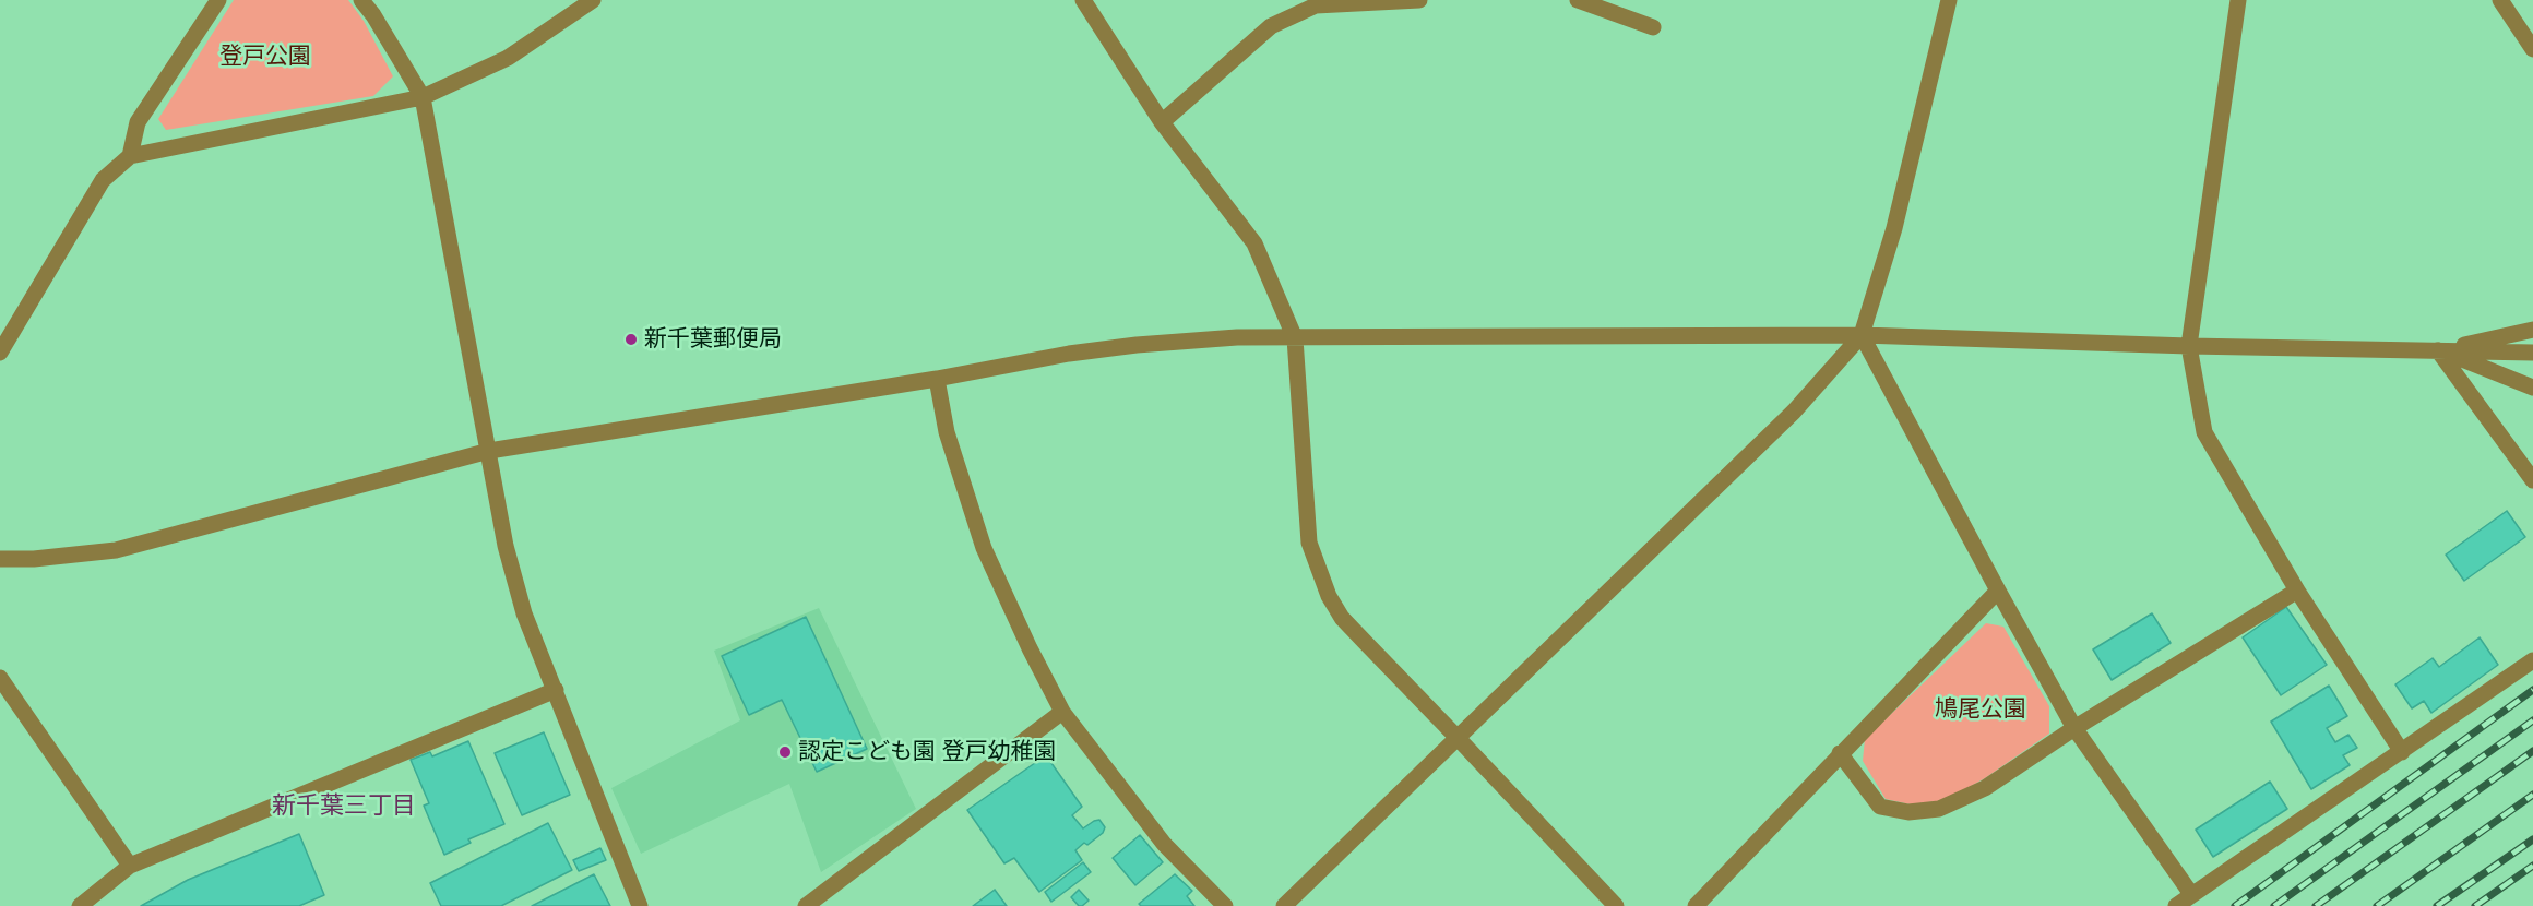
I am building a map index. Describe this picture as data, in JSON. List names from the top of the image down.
{
  "districts": ["新千葉三丁目"],
  "parks": ["登戸公園", "鳩尾公園"],
  "places": ["新千葉郵便局", "認定こども園 登戸幼稚園"]
}
